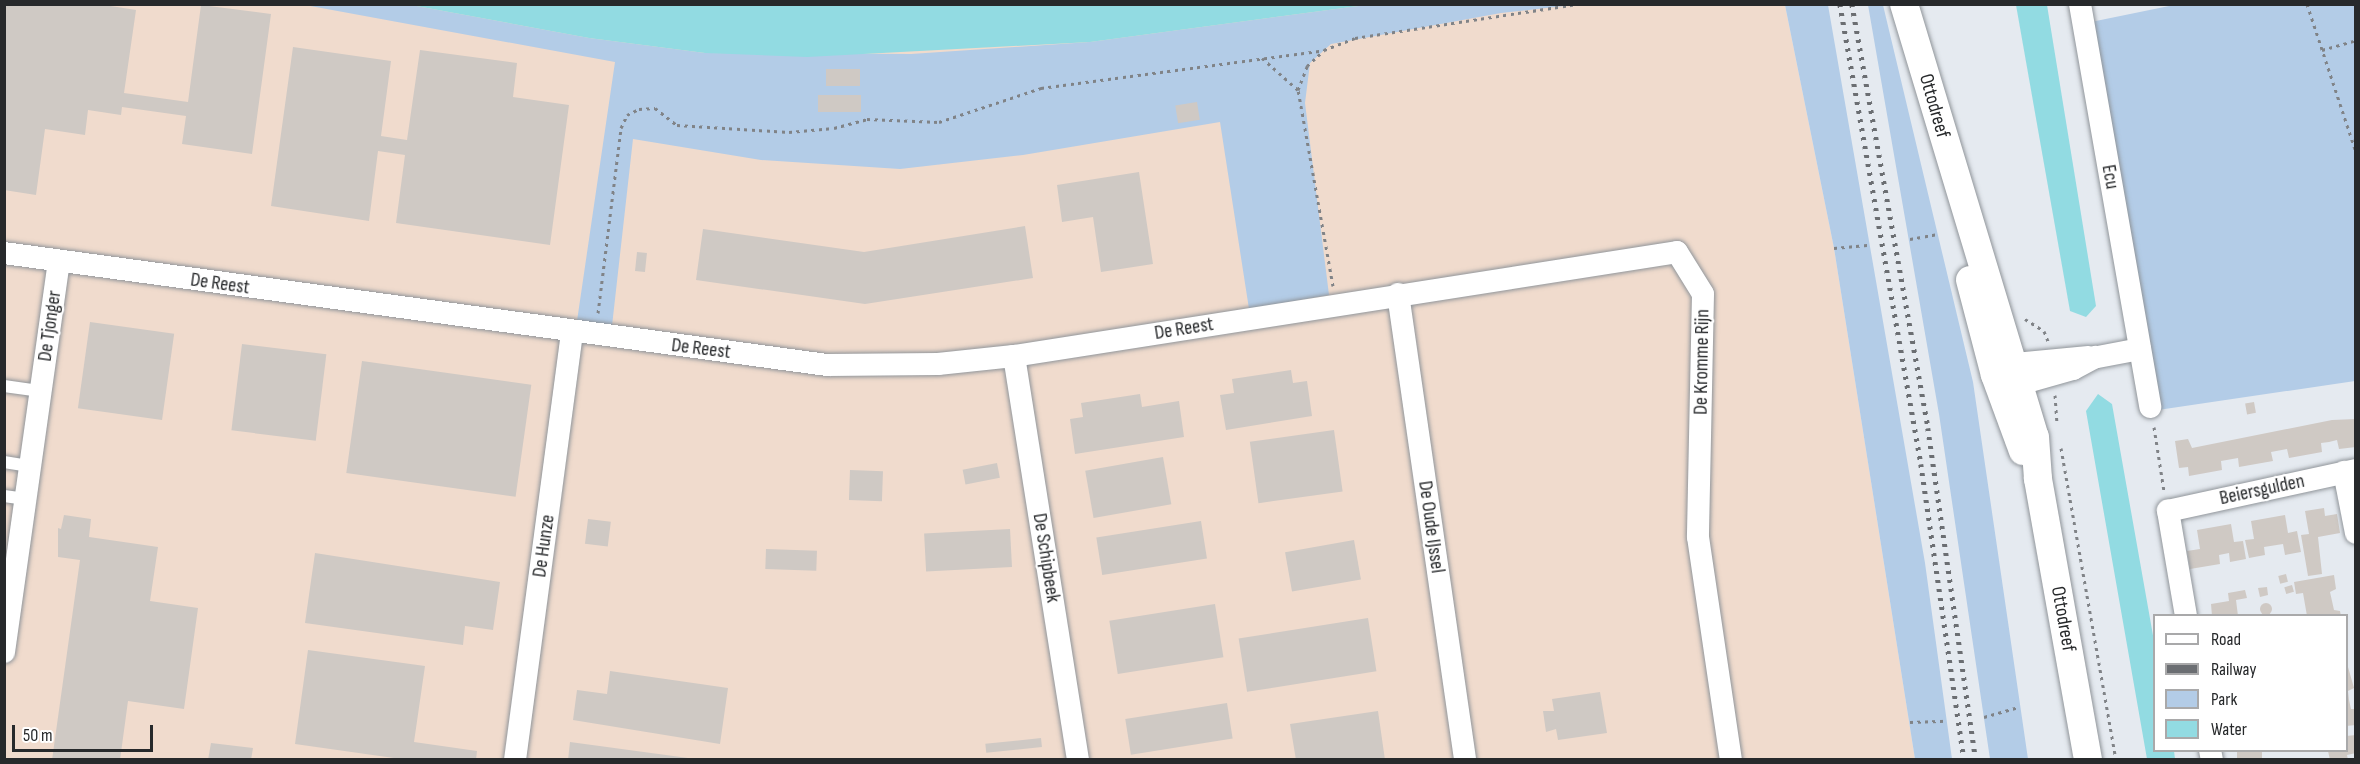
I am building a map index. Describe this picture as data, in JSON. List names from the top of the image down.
{
  "streets": {
    "street": [
      "Ottodreef",
      "Ecu",
      "De Reest",
      "De Tjonger",
      "De Kromme Rijn",
      "Beiersgulden",
      "De Oude IJssel",
      "De Hunze",
      "De Schipbeek"
    ]
  },
  "crossings": [
    ["De Reest", "De Tjonger"],
    ["De Reest", "De Kromme Rijn"],
    ["De Reest", "De Oude IJssel"],
    ["De Reest", "De Hunze"],
    ["De Reest", "De Schipbeek"],
    ["De Kromme Rijn", "De Oude IJssel"]
  ],
  "legend": [
    "Road",
    "Railway",
    "Park",
    "Water"
  ],
  "scale_bar": "50 m"
}
